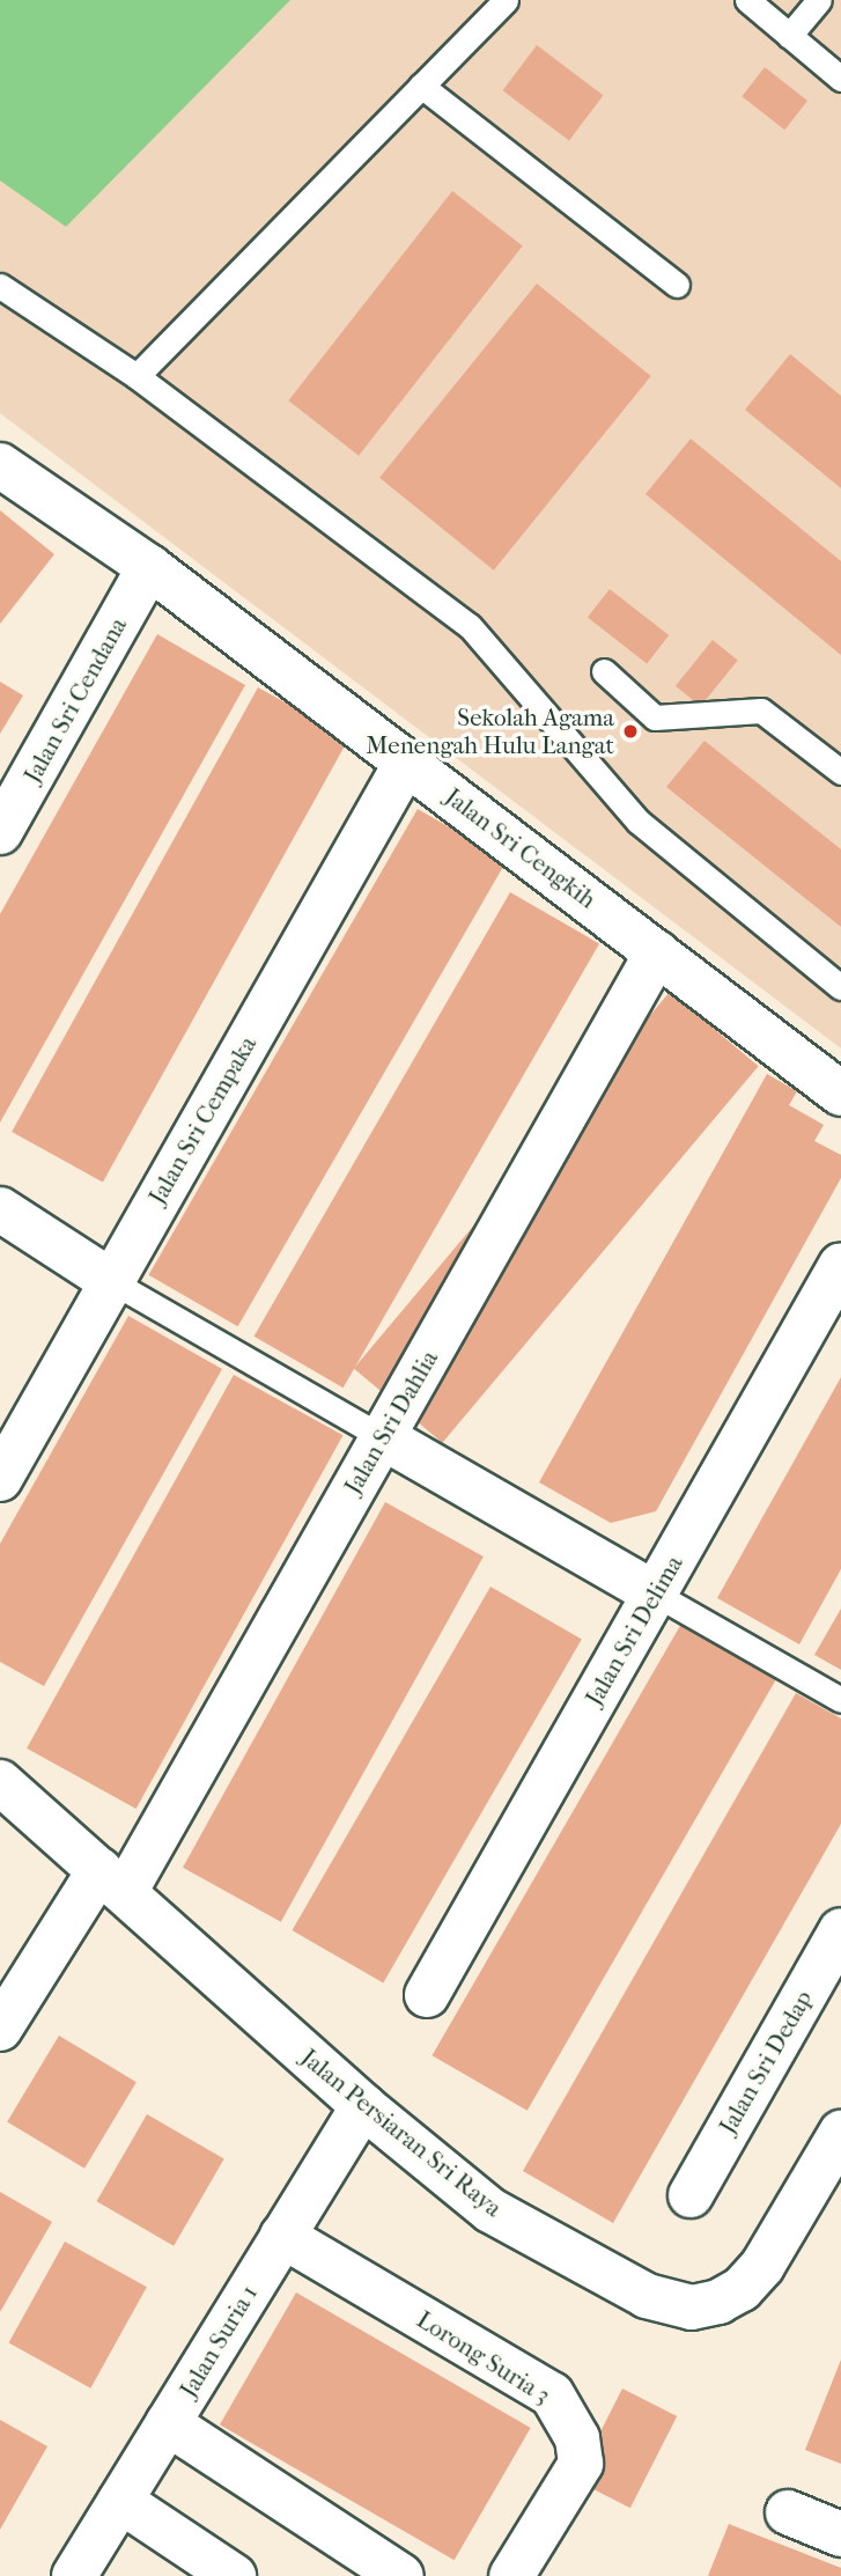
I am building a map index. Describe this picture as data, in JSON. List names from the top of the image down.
{
  "streets": {
    "street": [
      "Jalan Sri Cendana",
      "Jalan Sri Cengkih",
      "Jalan Sri Cempaka",
      "Jalan Sri Dahlia",
      "Jalan Sri Delima",
      "Jalan Sri Dedap",
      "Jalan Persiaran Sri Raya",
      "Jalan Suria 1",
      "Lorong Suria 3"
    ]
  },
  "crossings": [
    ["Jalan Sri Cendana", "Jalan Sri Cengkih"],
    ["Jalan Sri Cengkih", "Jalan Sri Cempaka"],
    ["Jalan Sri Cengkih", "Jalan Sri Dahlia"],
    ["Jalan Sri Dahlia", "Jalan Persiaran Sri Raya"],
    ["Jalan Persiaran Sri Raya", "Jalan Suria 1"],
    ["Jalan Suria 1", "Lorong Suria 3"]
  ],
  "places": ["Sekolah Agama Menengah Hulu Langat"]
}
